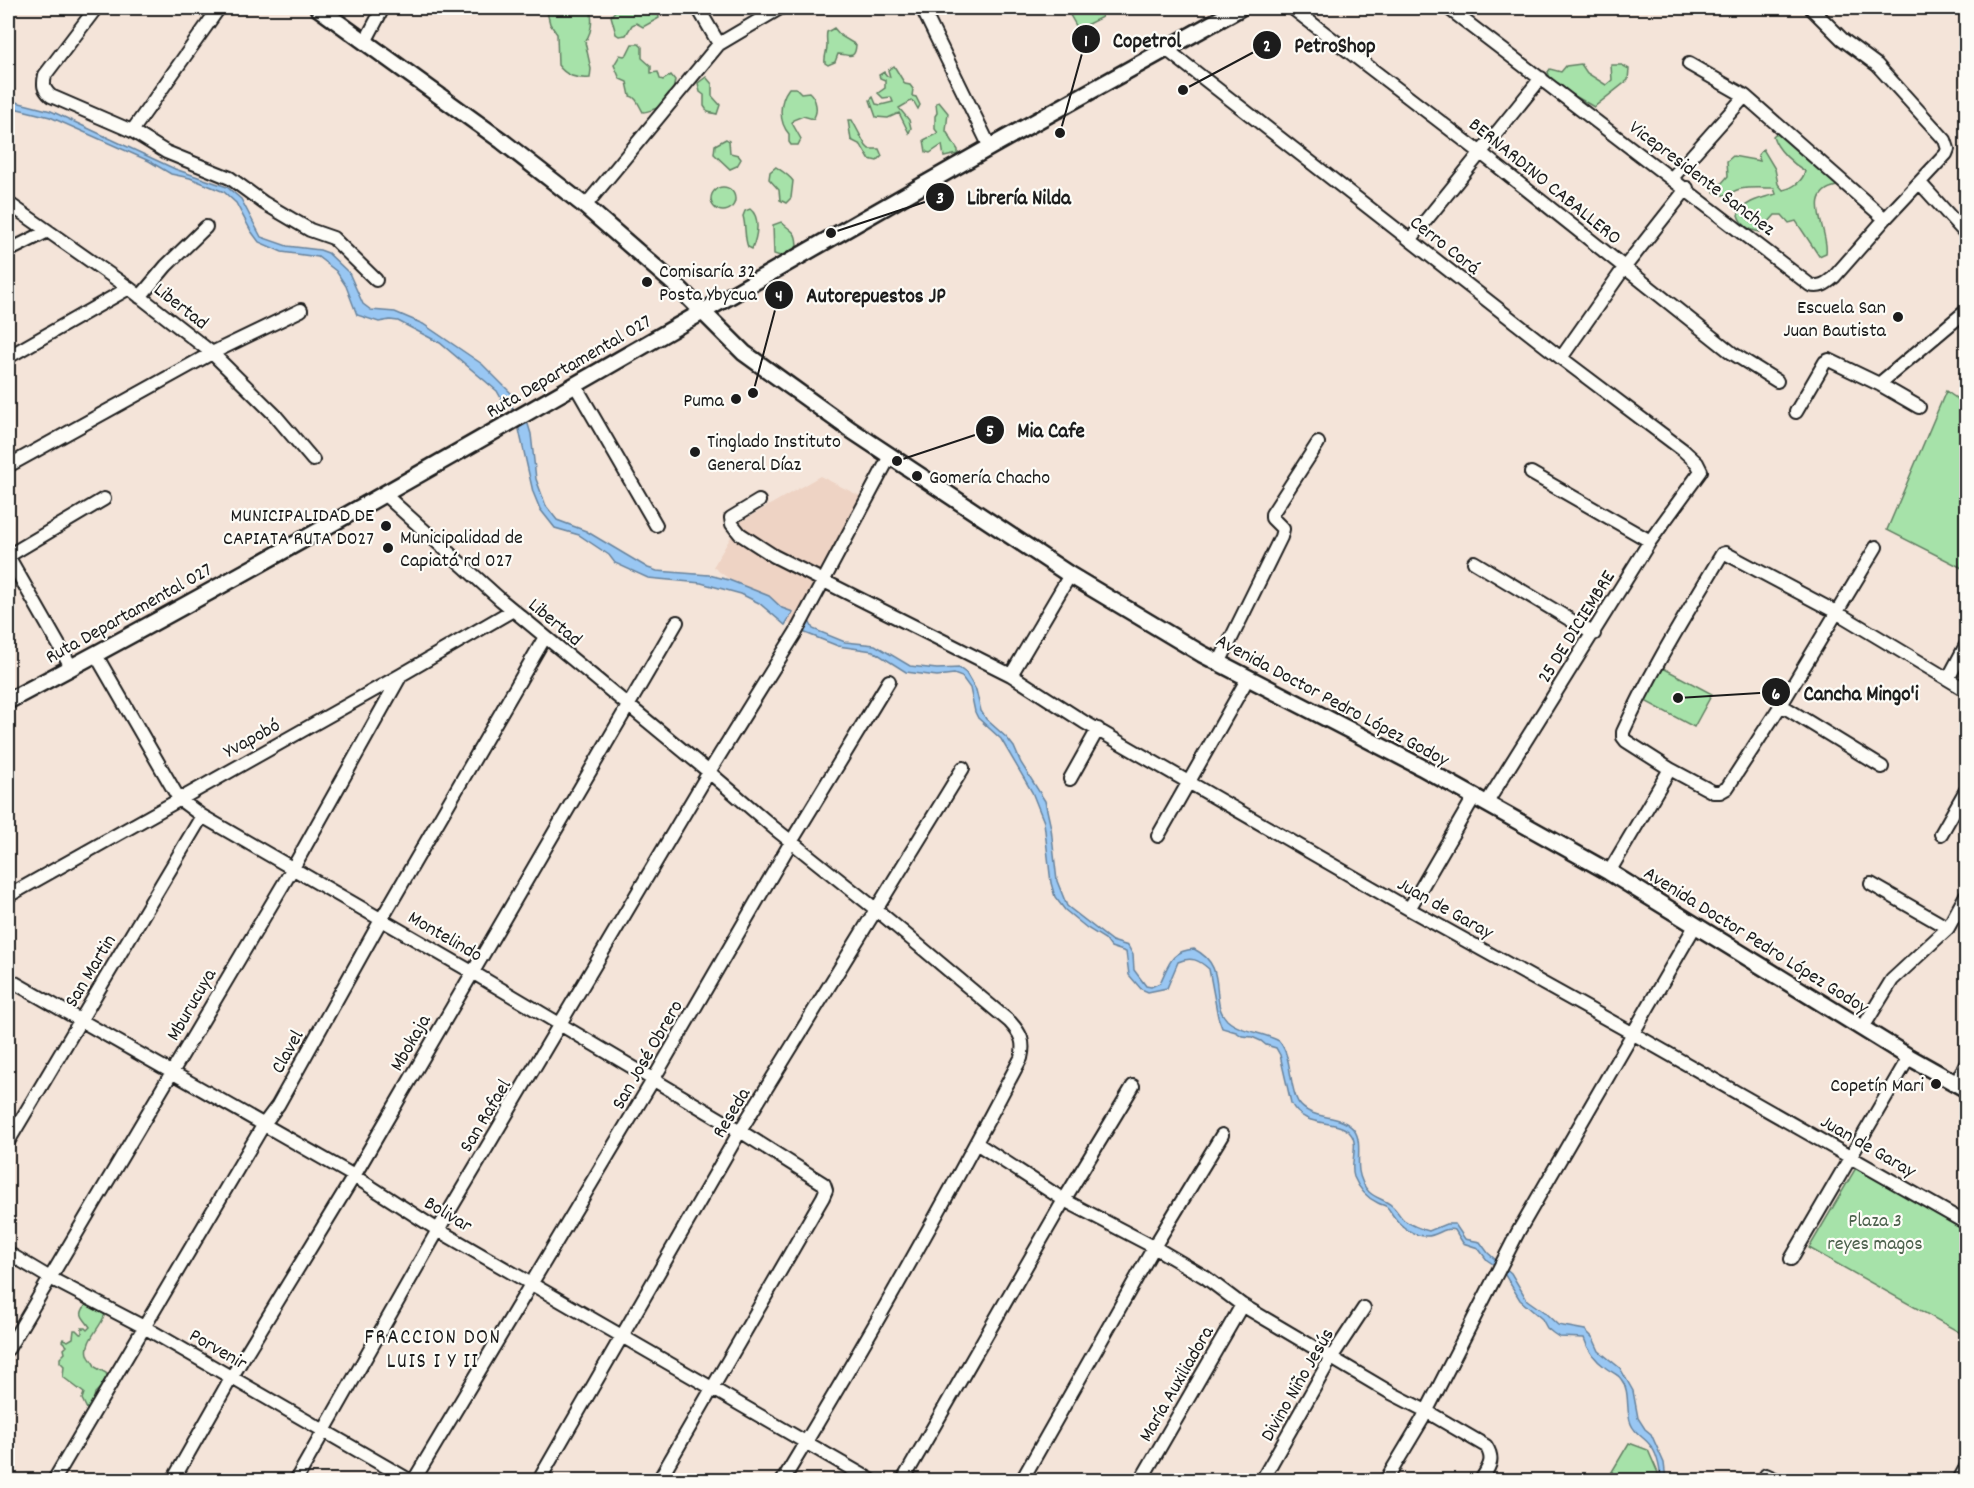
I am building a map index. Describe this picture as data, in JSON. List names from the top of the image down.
{
  "streets": {
    "main road": ["Ruta Departamental 027", "Avenida Doctor Pedro López Godoy"],
    "street": [
      "Vicepresidente Sanchez",
      "BERNARDINO CABALLERO",
      "Cerro Corá",
      "Libertad",
      "25 DE DICIEMBRE",
      "Yvapobó",
      "Juan de Garay",
      "Montelindo",
      "San Martin",
      "Mburucuya",
      "Mbokaja",
      "Clavel",
      "San José Obrero",
      "Reseda",
      "San Rafael",
      "Bolivar",
      "Porvenir",
      "María Auxiliadora",
      "Divino Niño Jesús"
    ]
  },
  "crossings": [
    ["Cerro Corá", "Ruta Departamental 027"],
    ["Cerro Corá", "25 DE DICIEMBRE"],
    ["Libertad", "Ruta Departamental 027"],
    ["Libertad", "Yvapobó"],
    ["Libertad", "Mbokaja"],
    ["Libertad", "Clavel"],
    ["Libertad", "San José Obrero"],
    ["Libertad", "Reseda"],
    ["Libertad", "San Rafael"],
    ["Libertad", "Bolivar"],
    ["Ruta Departamental 027", "Avenida Doctor Pedro López Godoy"],
    ["Ruta Departamental 027", "Montelindo"],
    ["25 DE DICIEMBRE", "Avenida Doctor Pedro López Godoy"],
    ["25 DE DICIEMBRE", "Juan de Garay"],
    ["Avenida Doctor Pedro López Godoy", "San Rafael"],
    ["Yvapobó", "Montelindo"],
    ["Yvapobó", "Mburucuya"],
    ["Juan de Garay", "San Rafael"],
    ["Montelindo", "San Martin"],
    ["Montelindo", "Mburucuya"],
    ["Montelindo", "Mbokaja"],
    ["Montelindo", "Clavel"],
    ["Montelindo", "San José Obrero"],
    ["Montelindo", "Reseda"],
    ["Montelindo", "San Rafael"],
    ["Montelindo", "Bolivar"],
    ["San Martin", "Bolivar"],
    ["Mburucuya", "Bolivar"],
    ["Mburucuya", "Porvenir"],
    ["Mbokaja", "Bolivar"],
    ["Mbokaja", "Porvenir"],
    ["Clavel", "Bolivar"],
    ["Clavel", "Porvenir"],
    ["San José Obrero", "Bolivar"],
    ["Reseda", "Bolivar"],
    ["San Rafael", "Bolivar"],
    ["San Rafael", "Porvenir"]
  ],
  "districts": ["FRACCION DON LUIS I Y II"],
  "parks": ["Plaza 3 reyes magos"],
  "places": [
    "PetroShop",
    "Copetrol",
    "Librería Nilda",
    "Comisaría 32 Posta Ybycua",
    "Escuela San Juan Bautista",
    "Autorepuestos JP",
    "Puma",
    "Tinglado Instituto General Díaz",
    "Mia Cafe",
    "Gomería Chacho",
    "MUNICIPALIDAD DE CAPIATA RUTA D027",
    "Municipalidad de Capiatá rd 027",
    "Cancha Mingo'i",
    "Copetín Mari"
  ]
}
